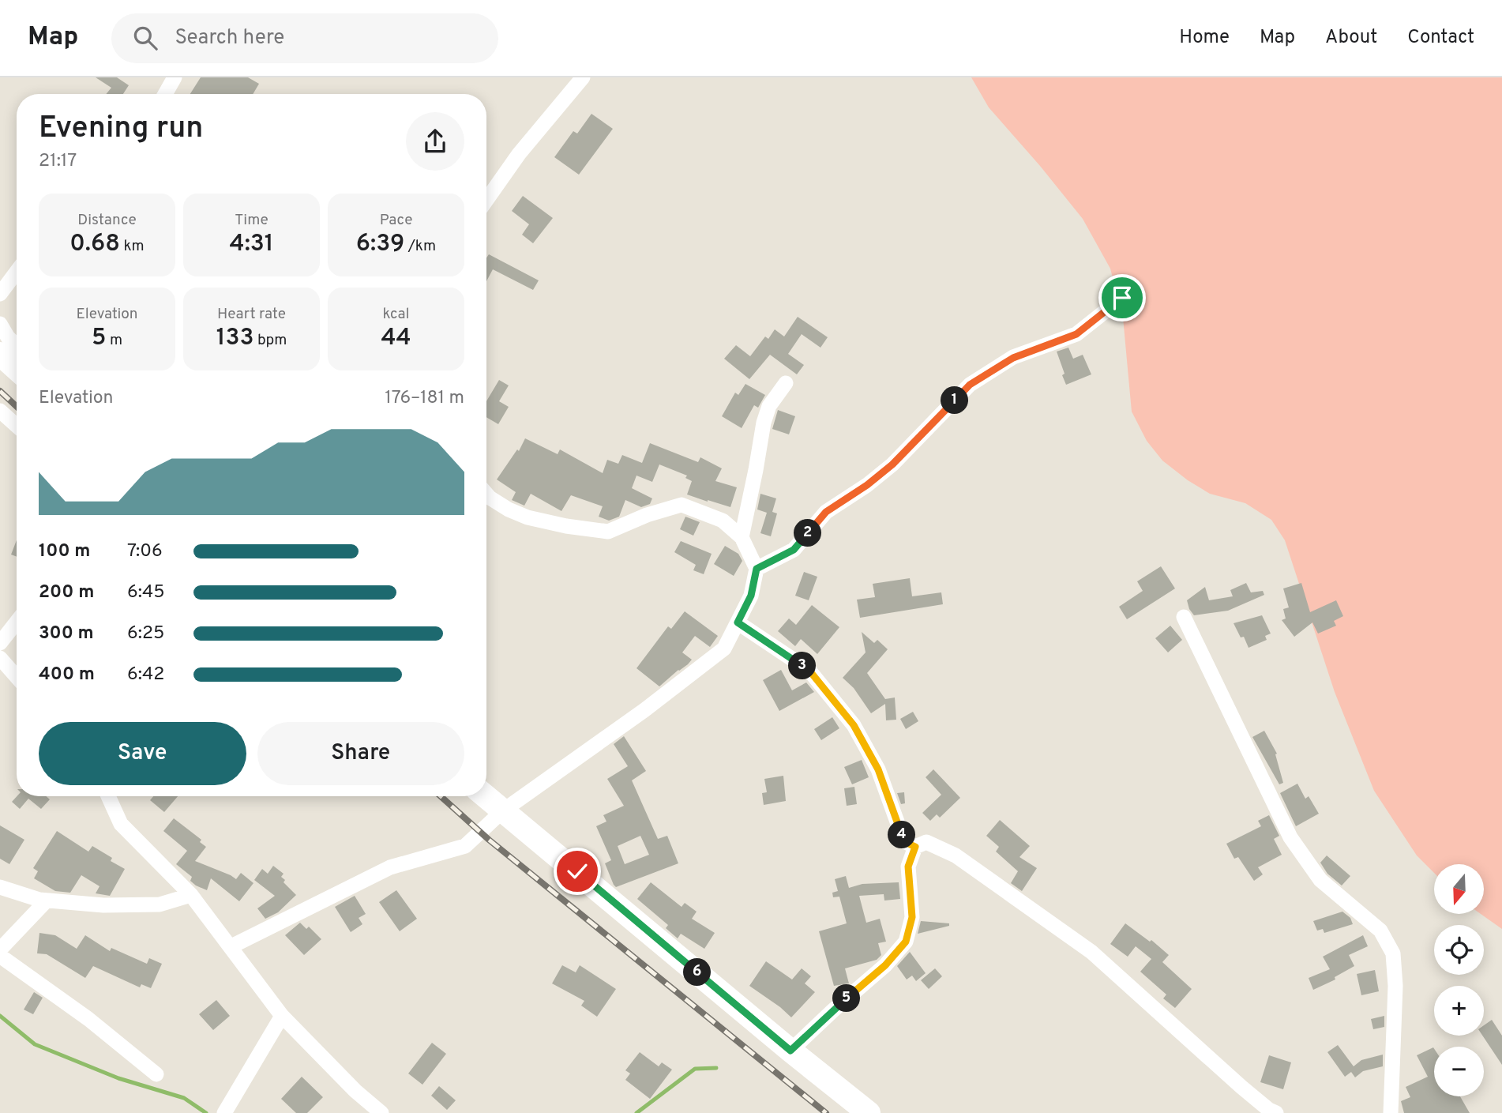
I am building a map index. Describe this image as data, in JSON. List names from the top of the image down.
{
  "north": "bottom",
  "page": {
    "header": "Map",
    "search": "Search here",
    "nav": [
      "Home",
      "Map",
      "About",
      "Contact"
    ],
    "heading": ["Evening run", "21:17"],
    "stats": [
      ["Distance", "0.68 km"],
      ["Time", "4:31"],
      ["Pace", "6:39 /km"],
      ["Elevation", "5 m"],
      ["Heart rate", "133 bpm"],
      ["kcal", "44"]
    ],
    "chart": ["Elevation", "176–181 m"],
    "pins": [
      "1",
      "2",
      "3",
      "4",
      "6",
      "5"
    ],
    "list": [
      {
        "name": "100 m",
        "note": "7:06"
      },
      {
        "name": "200 m",
        "note": "6:45"
      },
      {
        "name": "300 m",
        "note": "6:25"
      },
      {
        "name": "400 m",
        "note": "6:42"
      }
    ],
    "buttons": ["Save", "Share"],
    "map_buttons": ["+", "−"]
  }
}
